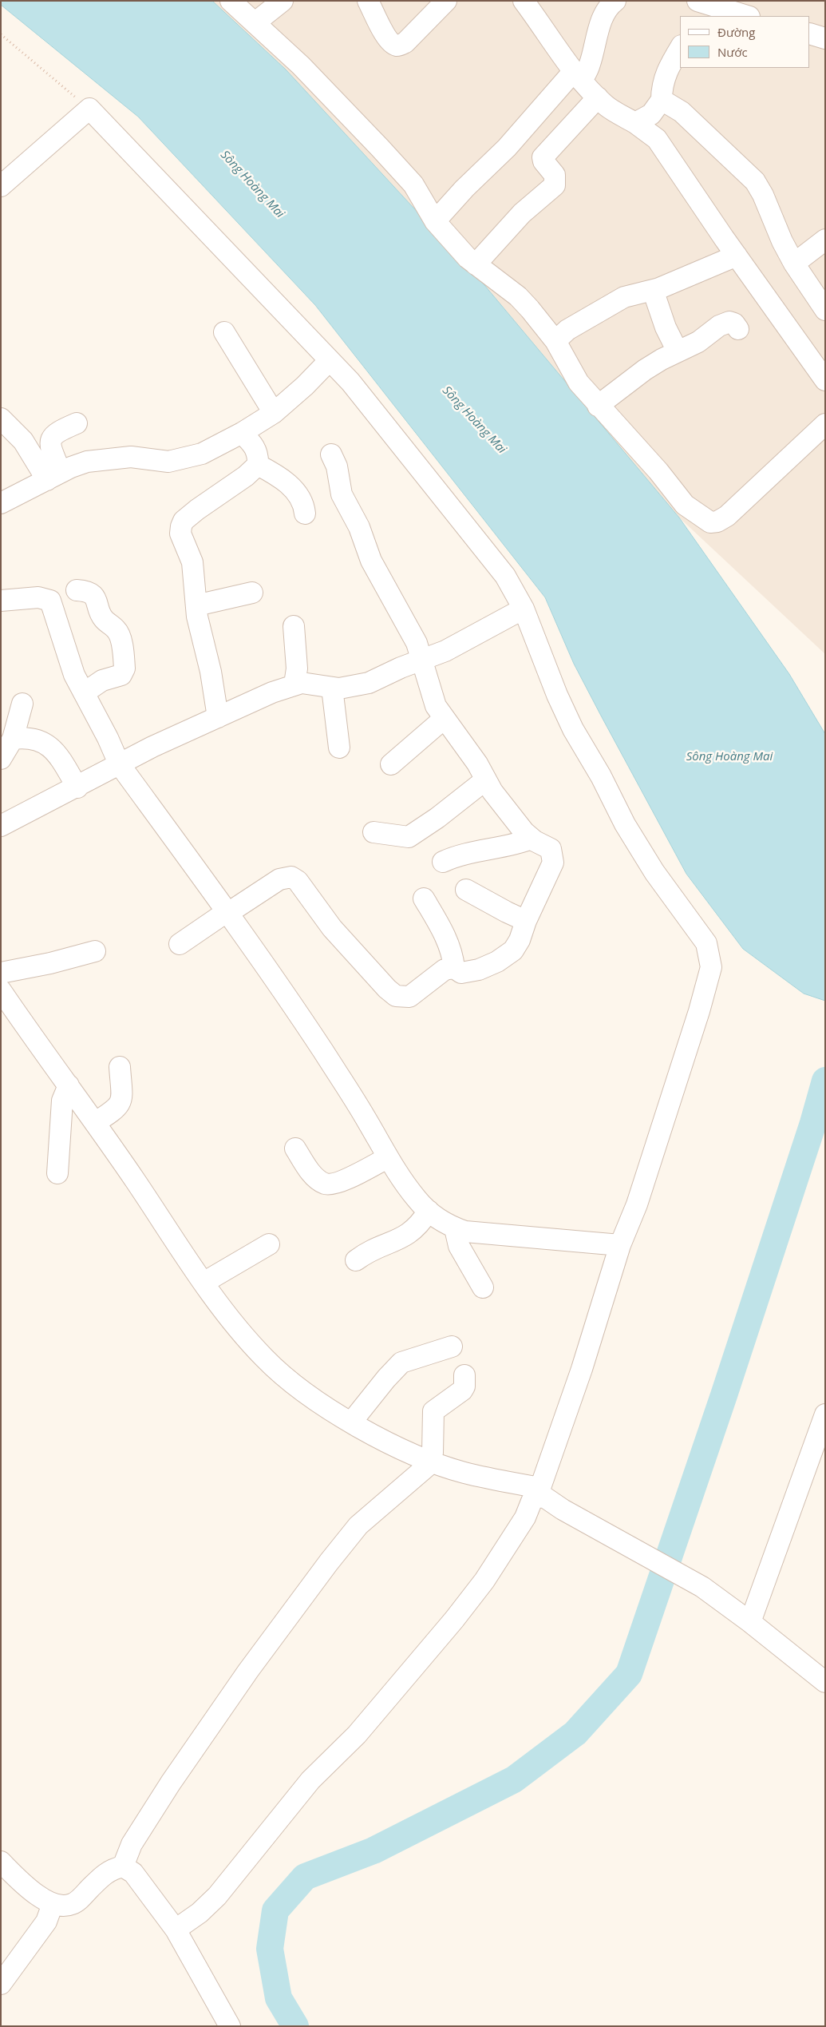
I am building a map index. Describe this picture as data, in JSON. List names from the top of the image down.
{
  "water": ["Sông Hoàng Mai"],
  "legend": ["Đường", "Nước"]
}
